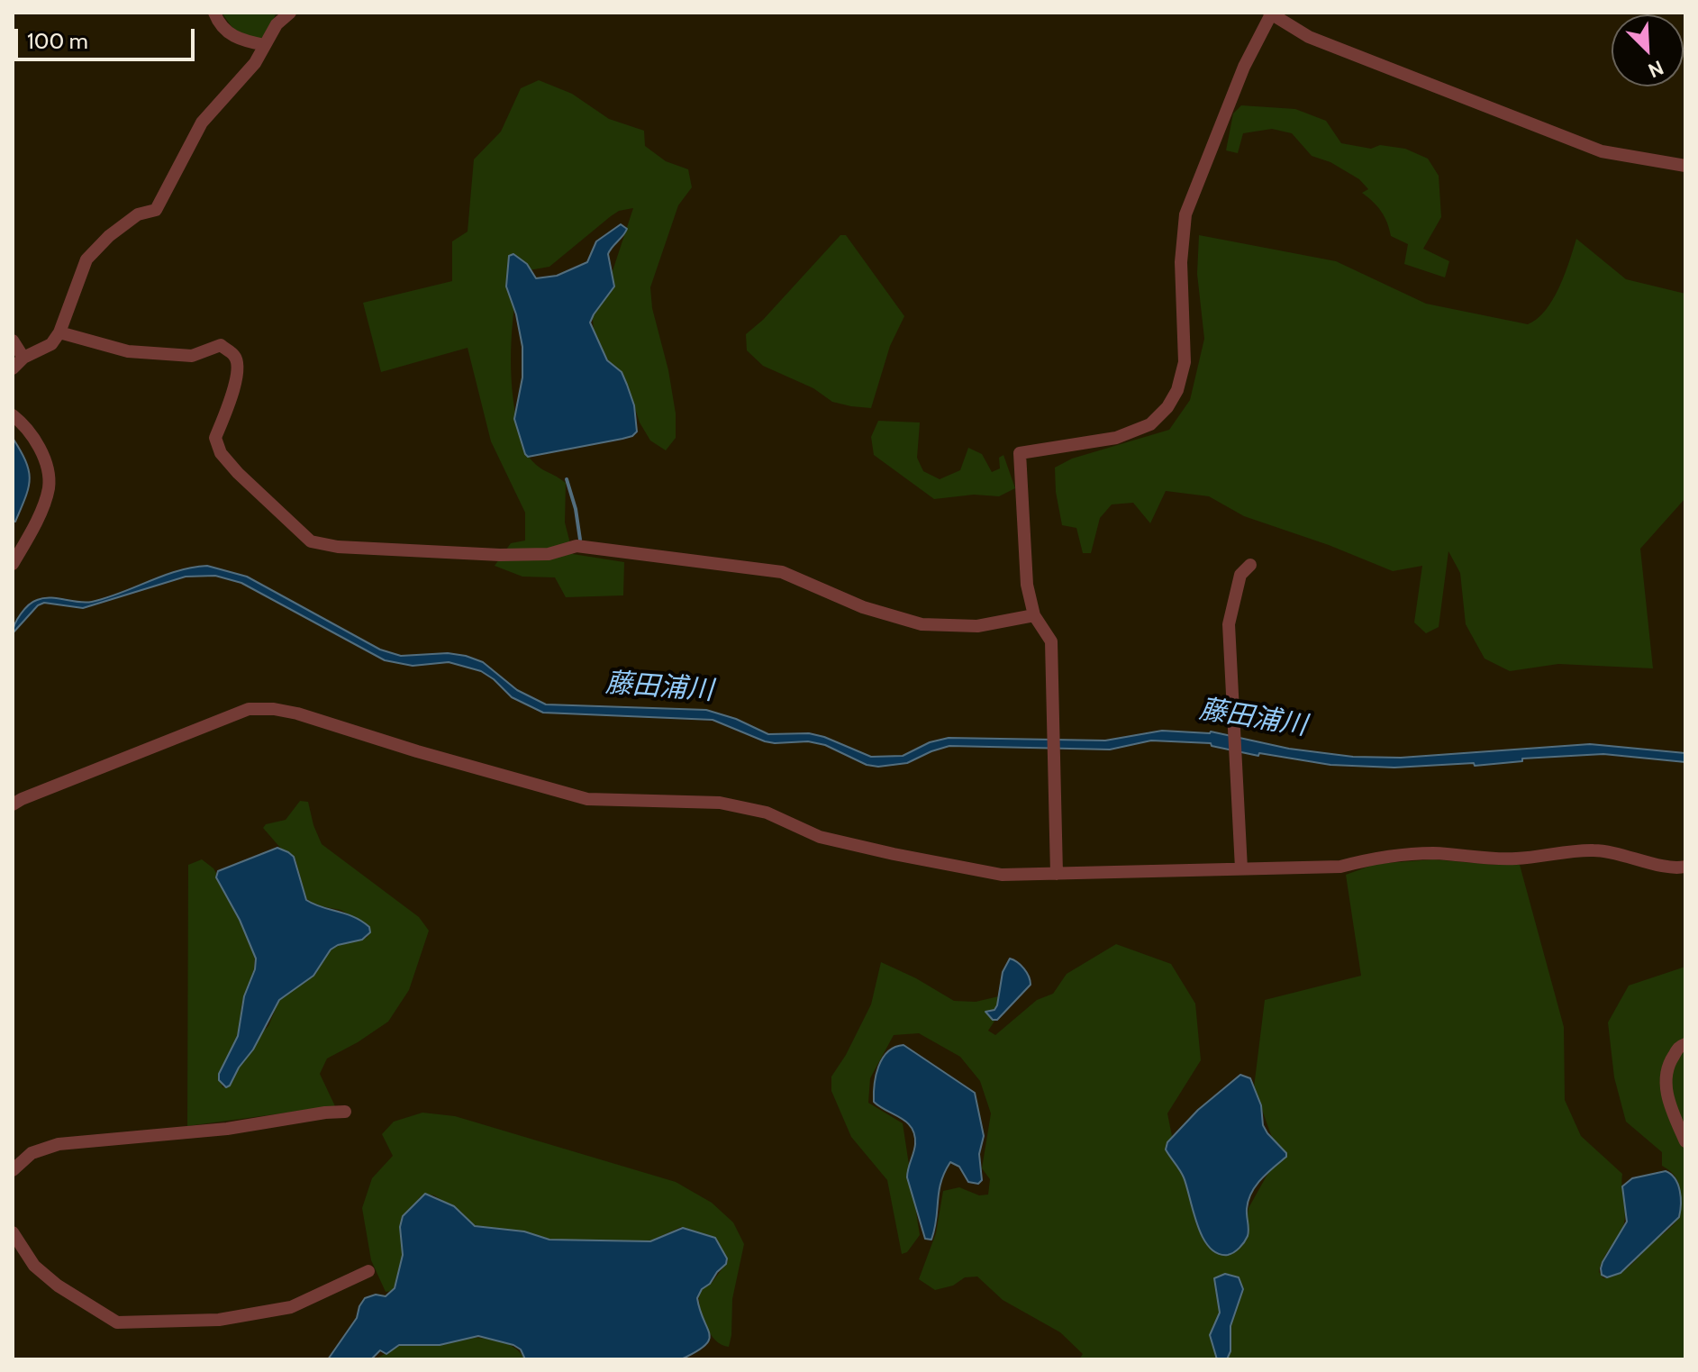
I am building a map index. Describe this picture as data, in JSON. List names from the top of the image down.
{
  "water": ["藤田浦川"],
  "scale_bar": "100 m",
  "north": "bottom right"
}
